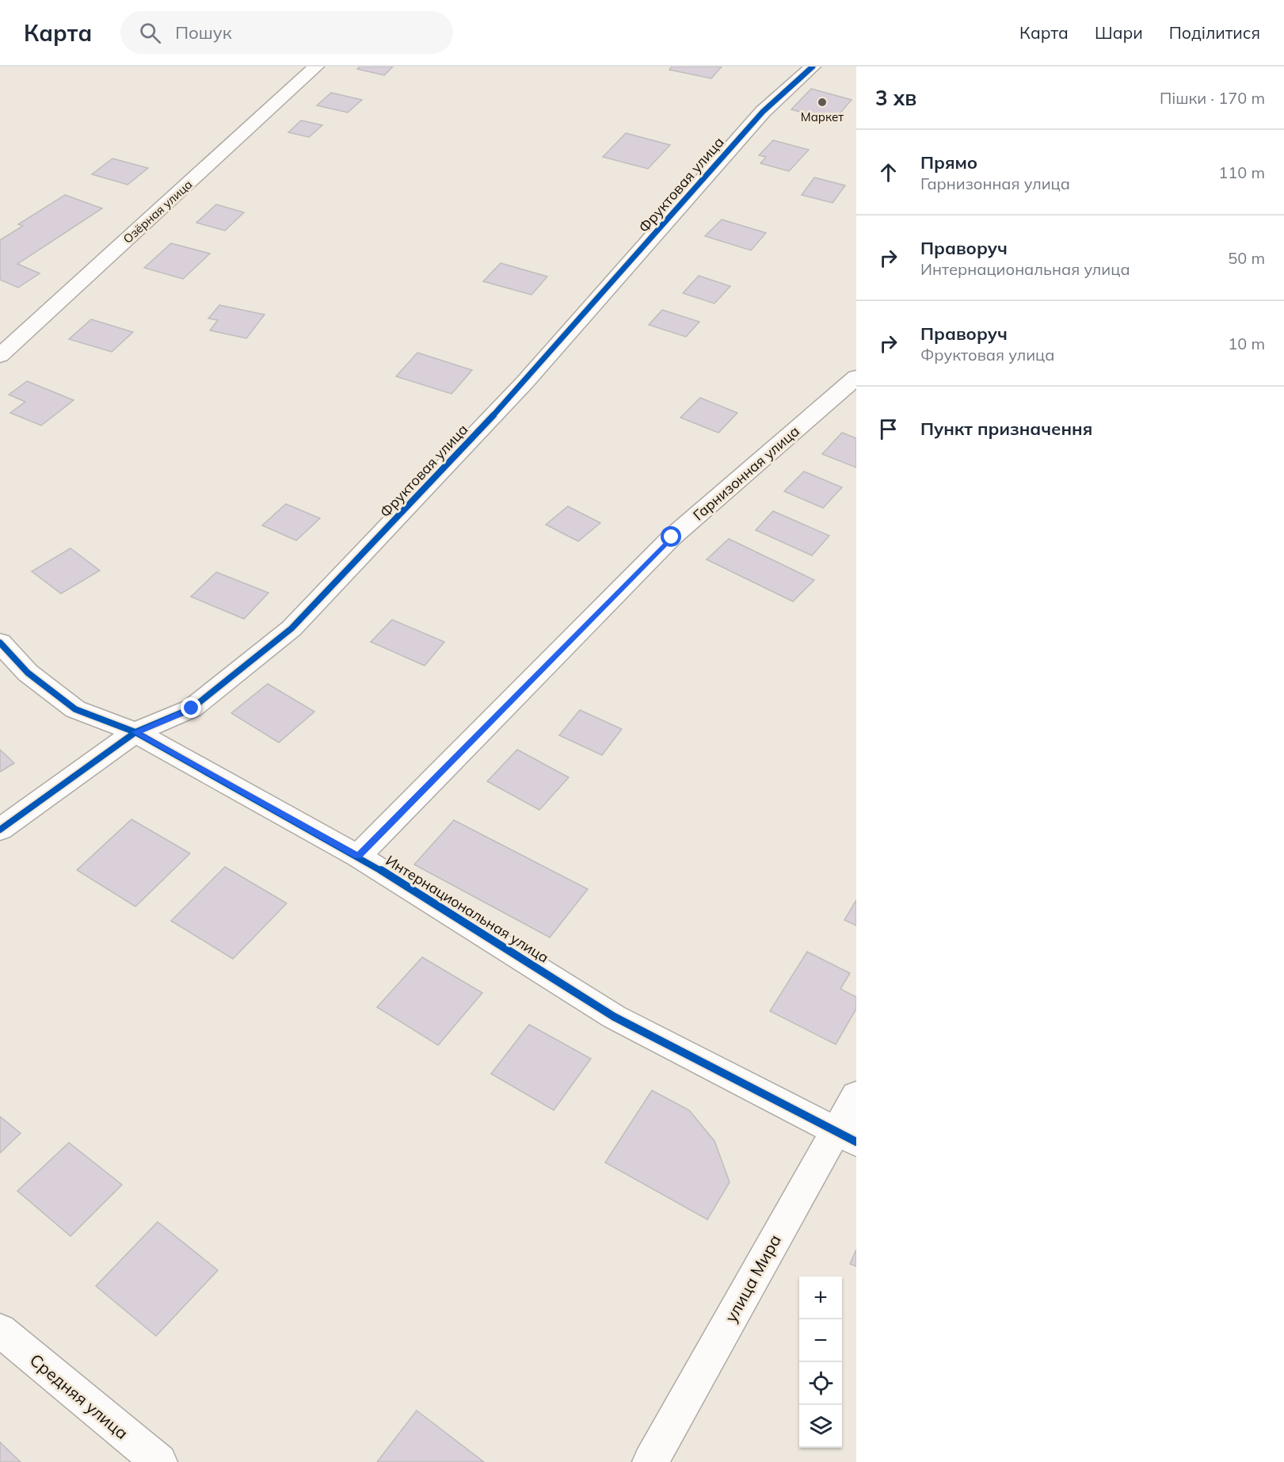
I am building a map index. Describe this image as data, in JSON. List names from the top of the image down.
{
  "streets": {
    "street": [
      "Фруктовая улица",
      "Озёрная улица",
      "Гарнизонная улица",
      "Интернациональная улица",
      "улица Мира",
      "Средняя улица"
    ]
  },
  "crossings": [
    ["Фруктовая улица", "Интернациональная улица"],
    ["Гарнизонная улица", "Интернациональная улица"],
    ["Интернациональная улица", "улица Мира"]
  ],
  "places": ["Маркет"],
  "page": {
    "header": "Карта",
    "search": "Пошук",
    "nav": ["Карта", "Шари", "Поділитися"],
    "heading": ["3 хв", "Пішки · 170 m"],
    "list": [
      ["Прямо", "Гарнизонная улица", "110 m"],
      ["Праворуч", "Интернациональная улица", "50 m"],
      ["Праворуч", "Фруктовая улица", "10 m"],
      "Пункт призначення"
    ],
    "map_buttons": ["+", "−"]
  }
}
